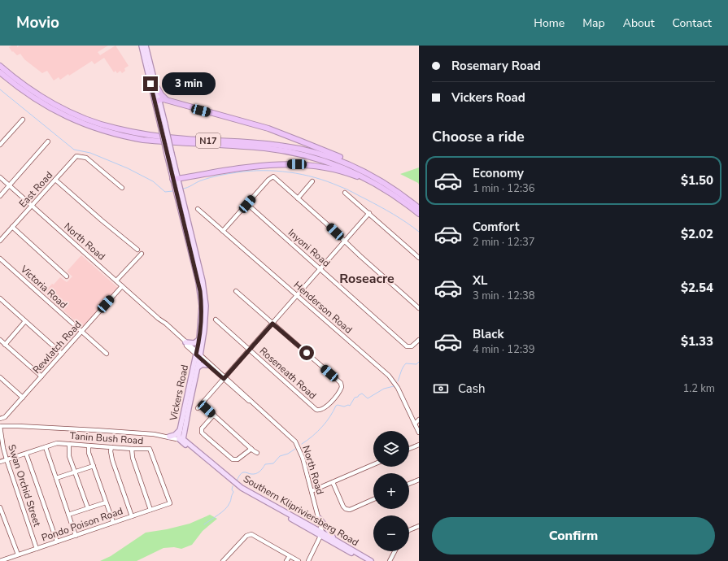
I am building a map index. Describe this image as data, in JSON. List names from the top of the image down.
{
  "streets": {
    "highway": ["N17"],
    "main road": ["Vickers Road", "Southern Klipriviersberg Road"],
    "street": [
      "East Road",
      "North Road",
      "Inyoni Road",
      "Victoria Road",
      "Henderson Road",
      "Rewlatch Road",
      "Roseneath Road",
      "Tanin Bush Road",
      "Swan Orchid Street",
      "Pondo Poison Road"
    ]
  },
  "crossings": [
    ["East Road", "North Road"],
    ["North Road", "Rewlatch Road"],
    ["North Road", "Vickers Road"],
    ["North Road", "Southern Klipriviersberg Road"],
    ["Victoria Road", "Rewlatch Road"],
    ["Vickers Road", "Southern Klipriviersberg Road"],
    ["Tanin Bush Road", "Swan Orchid Street"],
    ["Tanin Bush Road", "Pondo Poison Road"],
    ["Swan Orchid Street", "Southern Klipriviersberg Road"],
    ["Swan Orchid Street", "Pondo Poison Road"]
  ],
  "districts": ["Roseacre"],
  "page": {
    "header": "Movio",
    "nav": [
      "Home",
      "Map",
      "About",
      "Contact"
    ],
    "banner": ["Rosemary Road", "Vickers Road"],
    "bubble": "3 min",
    "heading": "Choose a ride",
    "list": [
      {
        "name": "Economy",
        "note": "1 min · 12:36",
        "value": "$1.50"
      },
      {
        "name": "Comfort",
        "note": "2 min · 12:37",
        "value": "$2.02"
      },
      {
        "name": "XL",
        "note": "3 min · 12:38",
        "value": "$2.54"
      },
      {
        "name": "Black",
        "note": "4 min · 12:39",
        "value": "$1.33"
      }
    ],
    "pay": ["Cash", "1.2 km"],
    "map_buttons": ["+", "−"],
    "buttons": "Confirm"
  }
}
